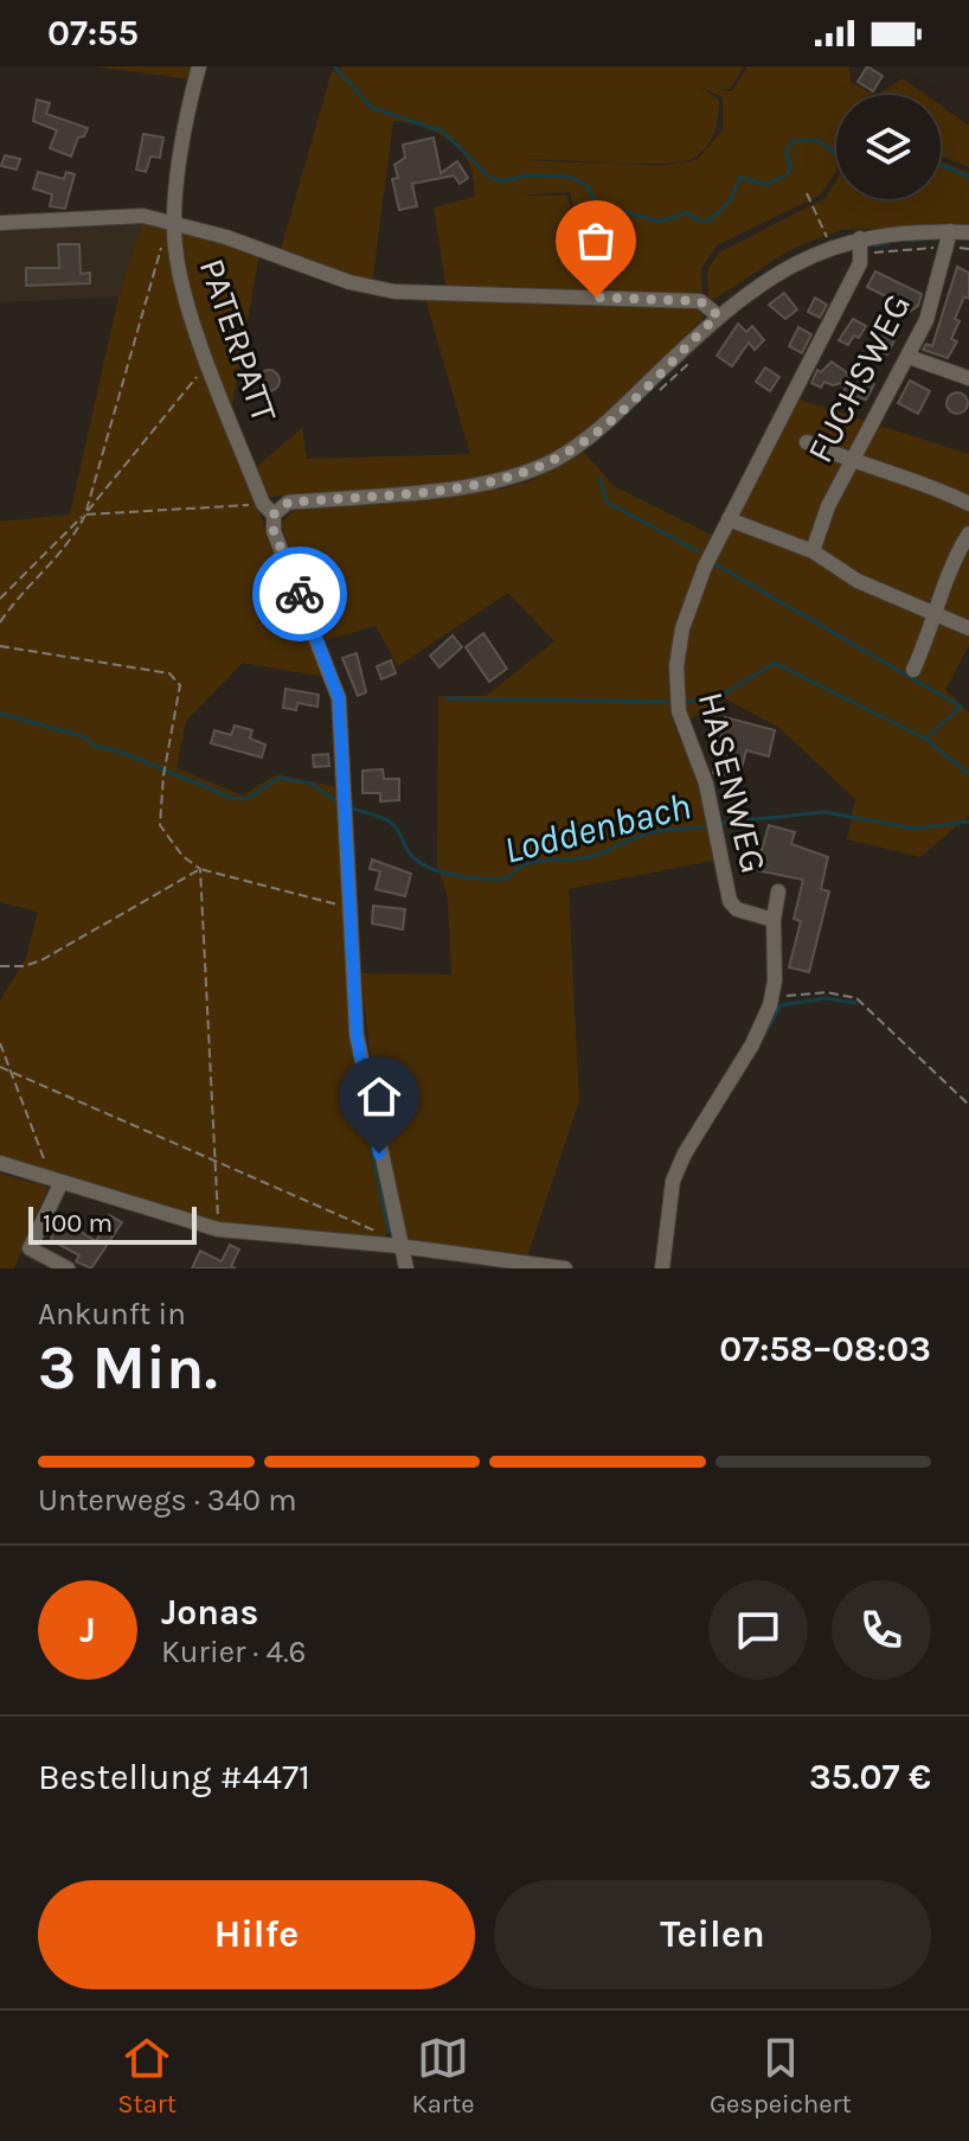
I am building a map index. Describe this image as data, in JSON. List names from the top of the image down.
{
  "streets": {
    "street": ["PATERPATT", "FUCHSWEG", "HASENWEG"]
  },
  "water": ["Loddenbach"],
  "scale_bar": "100 m",
  "page": {
    "status": "07:55",
    "scale": "100 m",
    "heading": ["3 Min.", "Ankunft in", "07:58–08:03"],
    "panel": [
      "Jonas",
      "Kurier · 4.6",
      "Bestellung #4471",
      "35.07 €"
    ],
    "bar": "Unterwegs · 340 m",
    "round": "J",
    "buttons": ["Hilfe", "Teilen"],
    "tabs": ["Start", "Karte", "Gespeichert"]
  }
}
